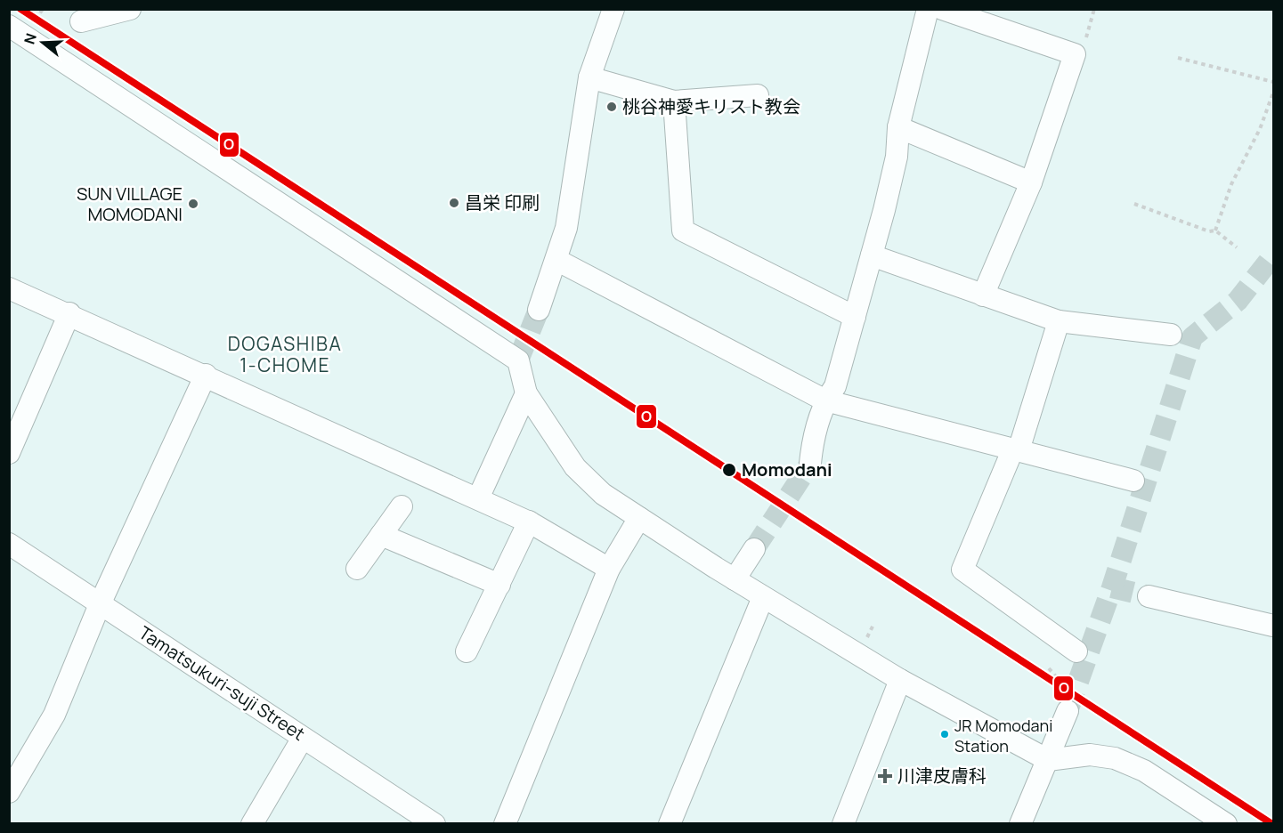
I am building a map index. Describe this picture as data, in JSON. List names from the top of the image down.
{
  "streets": {
    "street": ["Tamatsukuri-suji Street"]
  },
  "districts": ["DOGASHIBA 1-CHOME"],
  "places": {
    "other": [
      "桃谷神愛キリスト教会",
      "昌栄 印刷",
      "SUN VILLAGE MOMODANI",
      "Momodani",
      "JR Momodani Station"
    ],
    "health": ["川津皮膚科"]
  },
  "lines": ["transit line O"],
  "north": "left"
}
